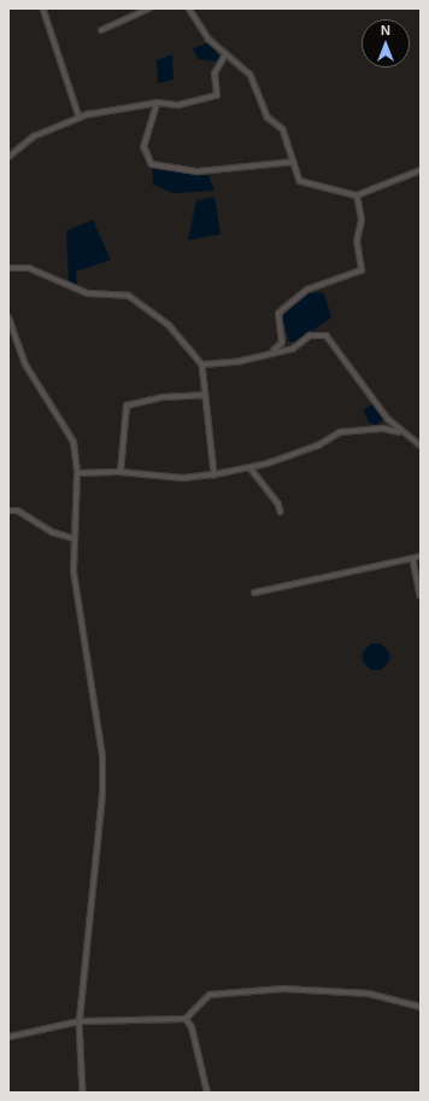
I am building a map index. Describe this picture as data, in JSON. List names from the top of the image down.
{
  "north": "top"
}
